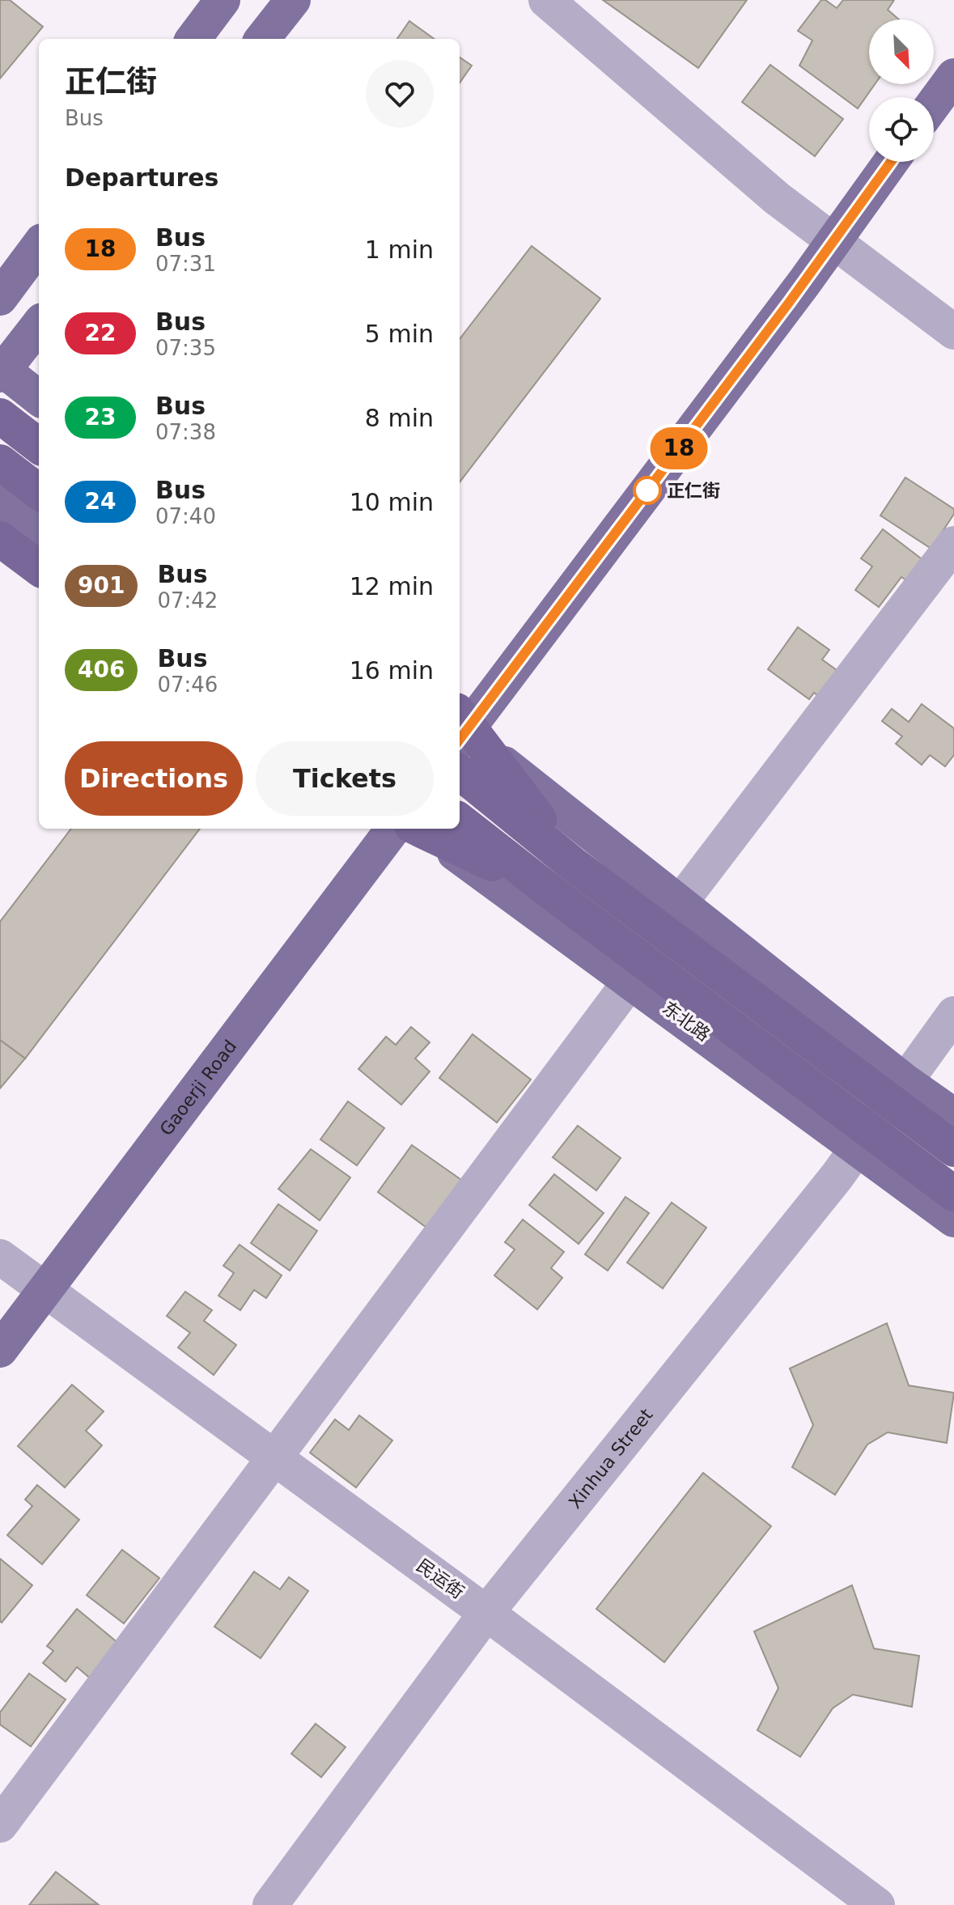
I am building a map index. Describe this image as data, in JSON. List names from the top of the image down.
{
  "streets": {
    "highway": ["东北路"],
    "main road": ["Gaoerji Road"],
    "street": ["Xinhua Street", "民运街"]
  },
  "crossings": [
    ["东北路", "Xinhua Street"],
    ["Gaoerji Road", "民运街"],
    ["Xinhua Street", "民运街"]
  ],
  "places": ["正仁街"],
  "lines": ["bus line 18"],
  "north": "bottom right",
  "page": {
    "on_map": "18",
    "heading": [
      ["正仁街", "Bus"],
      "Departures"
    ],
    "list": [
      {
        "mark": "18",
        "name": "Bus",
        "note": "07:31",
        "value": "1 min"
      },
      {
        "mark": "22",
        "name": "Bus",
        "note": "07:35",
        "value": "5 min"
      },
      {
        "mark": "23",
        "name": "Bus",
        "note": "07:38",
        "value": "8 min"
      },
      {
        "mark": "24",
        "name": "Bus",
        "note": "07:40",
        "value": "10 min"
      },
      {
        "mark": "901",
        "name": "Bus",
        "note": "07:42",
        "value": "12 min"
      },
      {
        "mark": "406",
        "name": "Bus",
        "note": "07:46",
        "value": "16 min"
      }
    ],
    "buttons": ["Directions", "Tickets"]
  }
}
